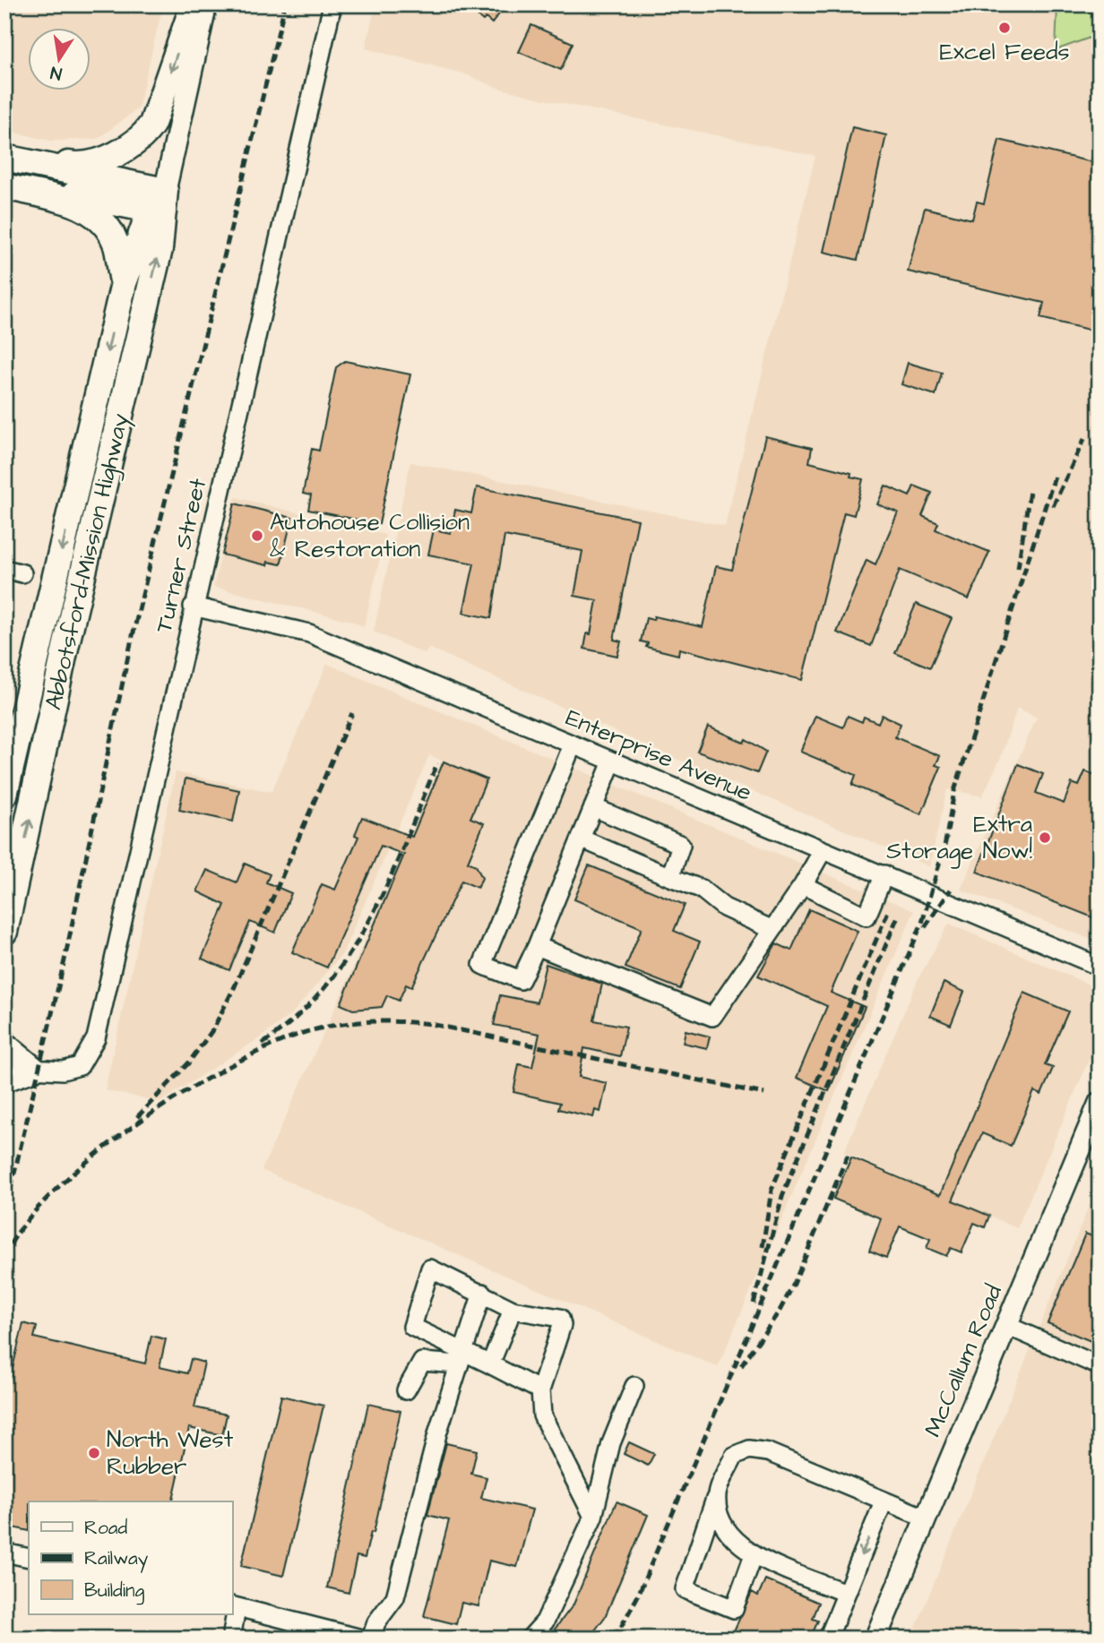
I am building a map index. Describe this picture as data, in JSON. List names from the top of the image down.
{
  "streets": {
    "highway": ["Abbotsford-Mission Highway"],
    "main road": ["McCallum Road"],
    "street": ["Turner Street", "Enterprise Avenue"]
  },
  "crossings": [
    ["Turner Street", "Enterprise Avenue"]
  ],
  "places": [
    "Excel Feeds",
    "Autohouse Collision & Restoration",
    "Extra Storage Now!",
    "North West Rubber"
  ],
  "legend": ["Road", "Railway", "Building"],
  "north": "bottom"
}
